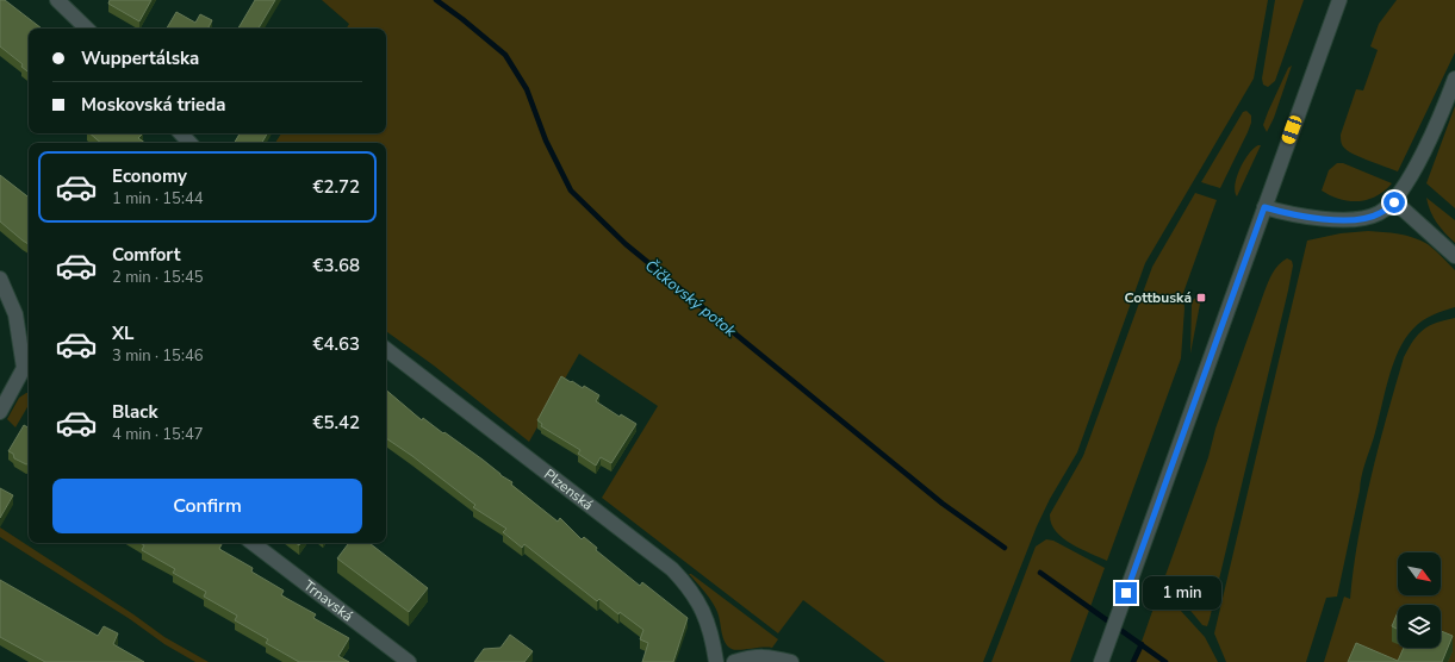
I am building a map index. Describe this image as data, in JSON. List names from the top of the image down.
{
  "streets": {
    "street": ["Plzenská", "Trnavská"]
  },
  "water": ["Čičkovský potok"],
  "places": {
    "transit": ["Cottbuská"]
  },
  "north": "bottom right",
  "page": {
    "banner": ["Wuppertálska", "Moskovská trieda"],
    "list": [
      {
        "name": "Economy",
        "note": "1 min · 15:44",
        "value": "€2.72"
      },
      {
        "name": "Comfort",
        "note": "2 min · 15:45",
        "value": "€3.68"
      },
      {
        "name": "XL",
        "note": "3 min · 15:46",
        "value": "€4.63"
      },
      {
        "name": "Black",
        "note": "4 min · 15:47",
        "value": "€5.42"
      }
    ],
    "buttons": "Confirm",
    "bubble": "1 min"
  }
}
